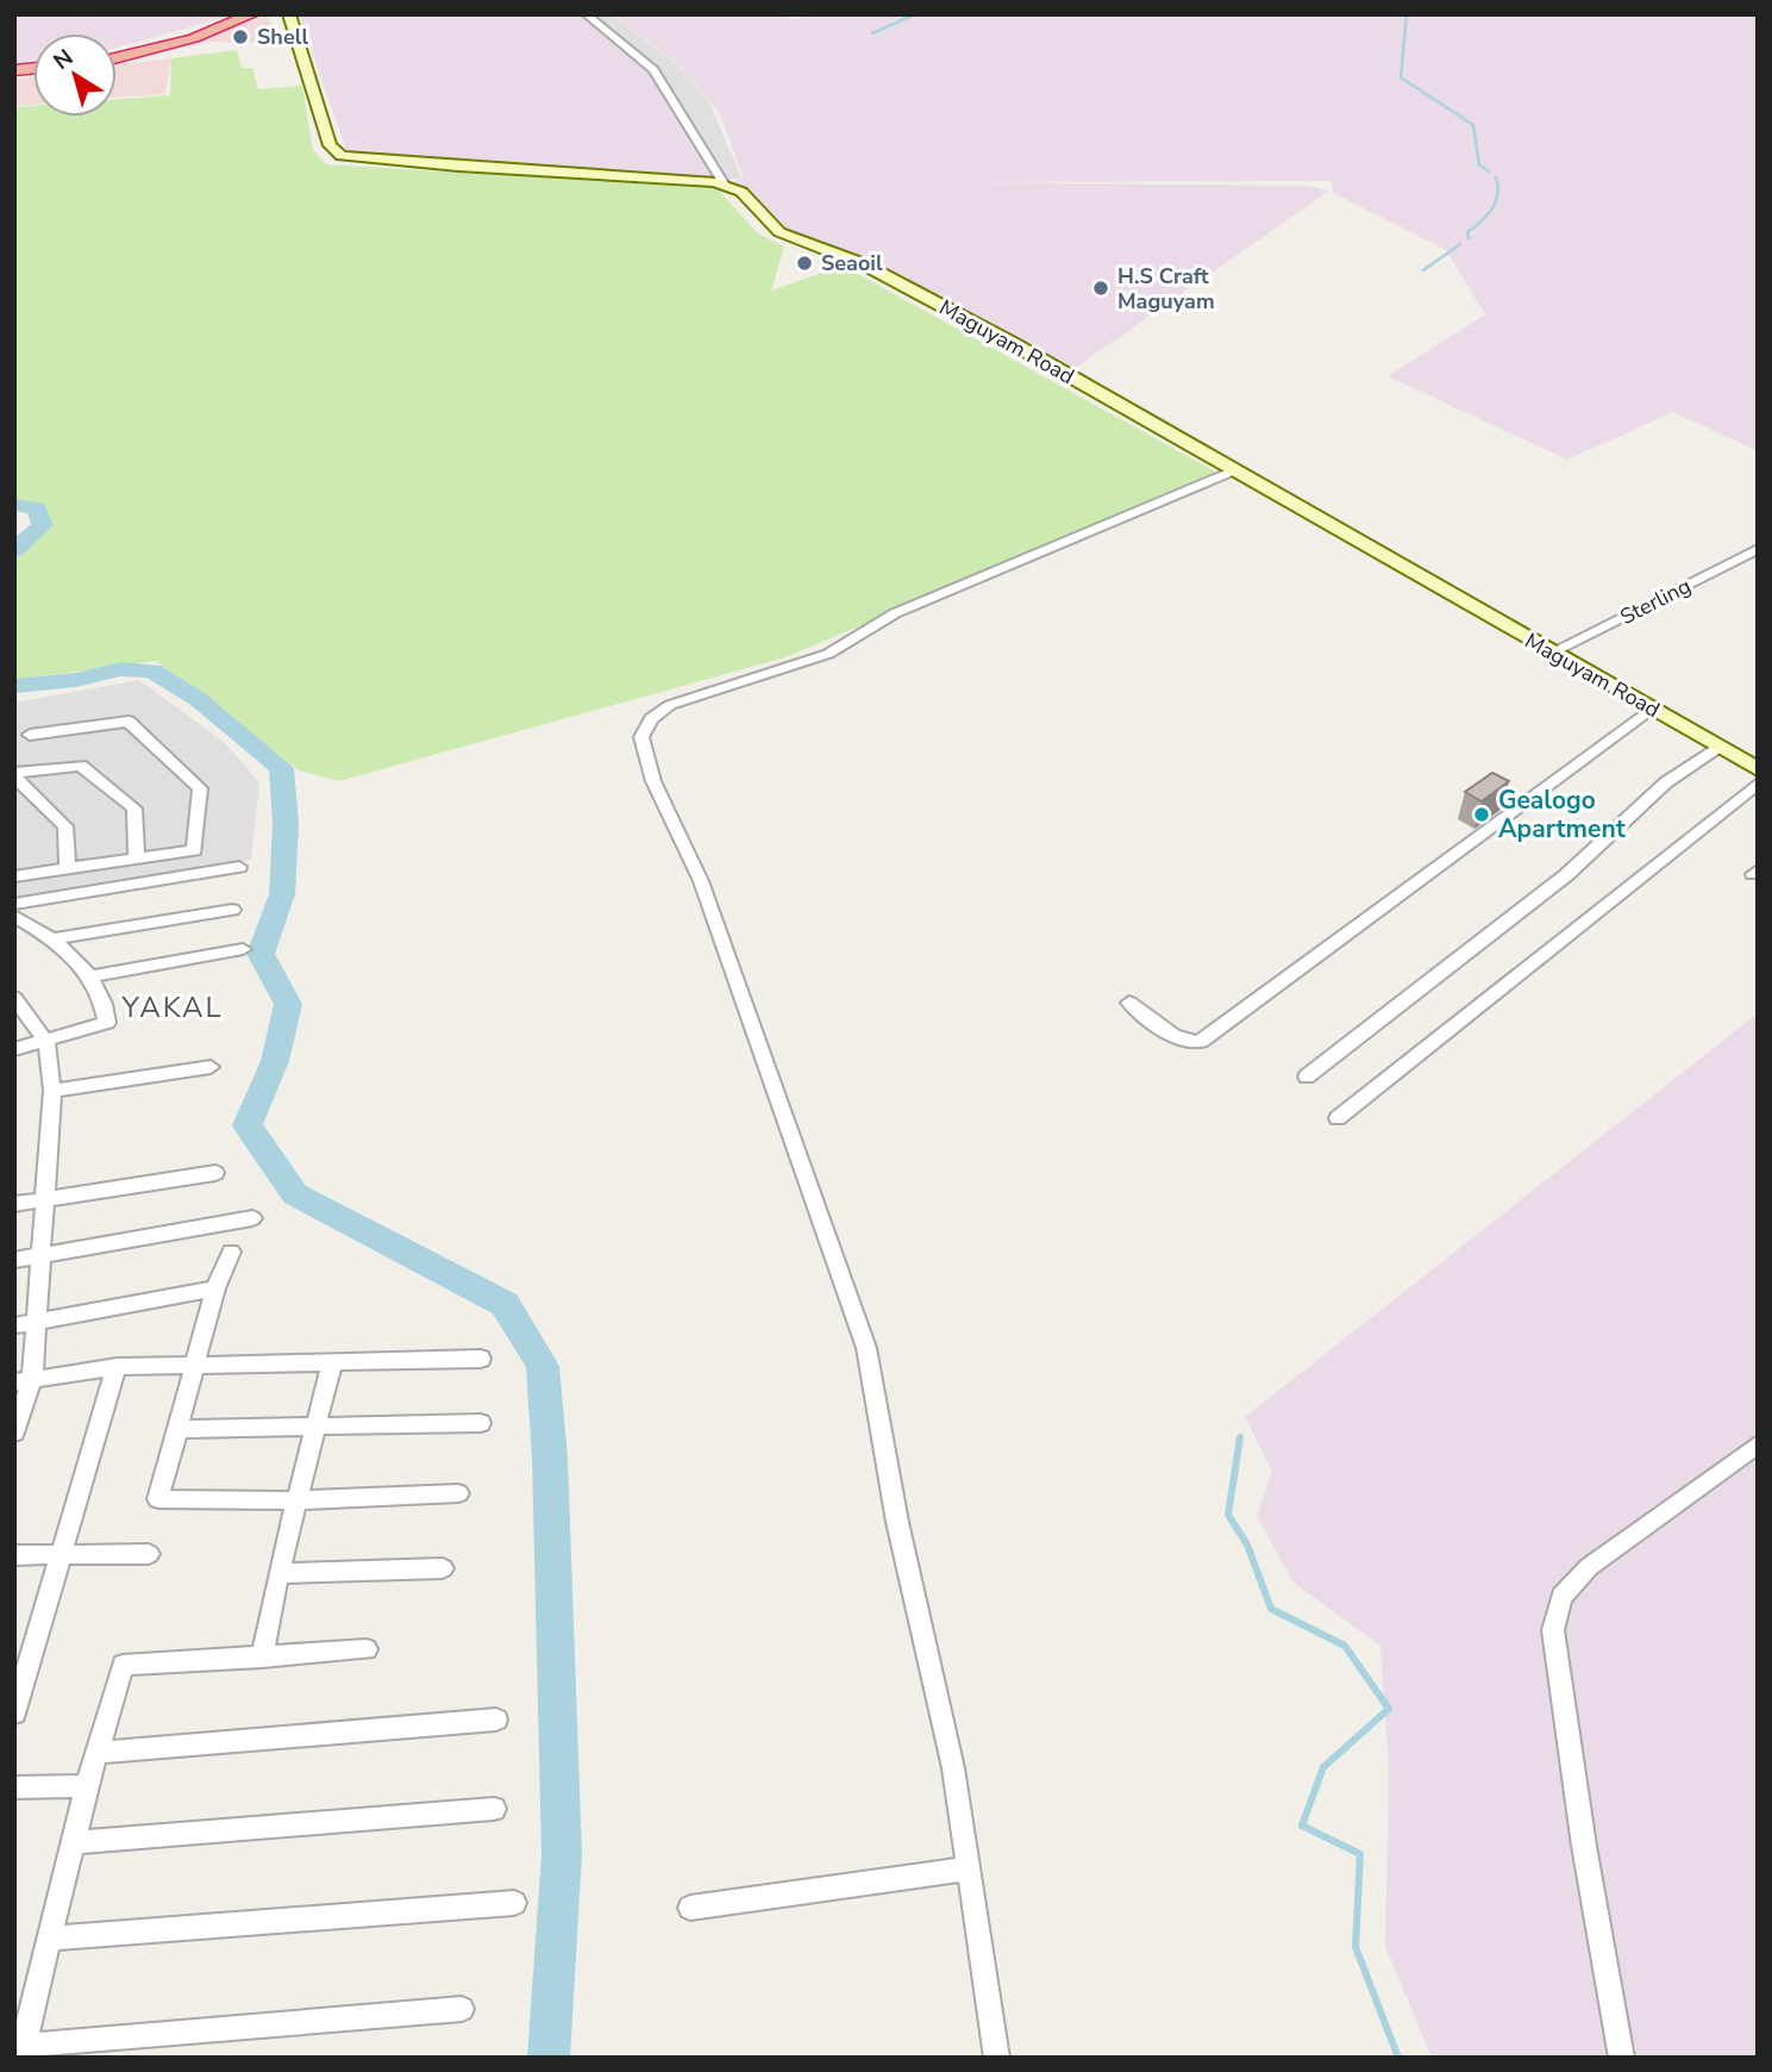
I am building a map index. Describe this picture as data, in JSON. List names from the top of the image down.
{
  "streets": {
    "main road": ["Maguyam Road"],
    "street": ["Sterling"]
  },
  "crossings": [
    ["Maguyam Road", "Sterling"]
  ],
  "districts": ["YAKAL"],
  "places": [
    "Shell",
    "Seaoil",
    "H.S Craft Maguyam",
    "Gealogo Apartment"
  ],
  "north": "top left"
}
